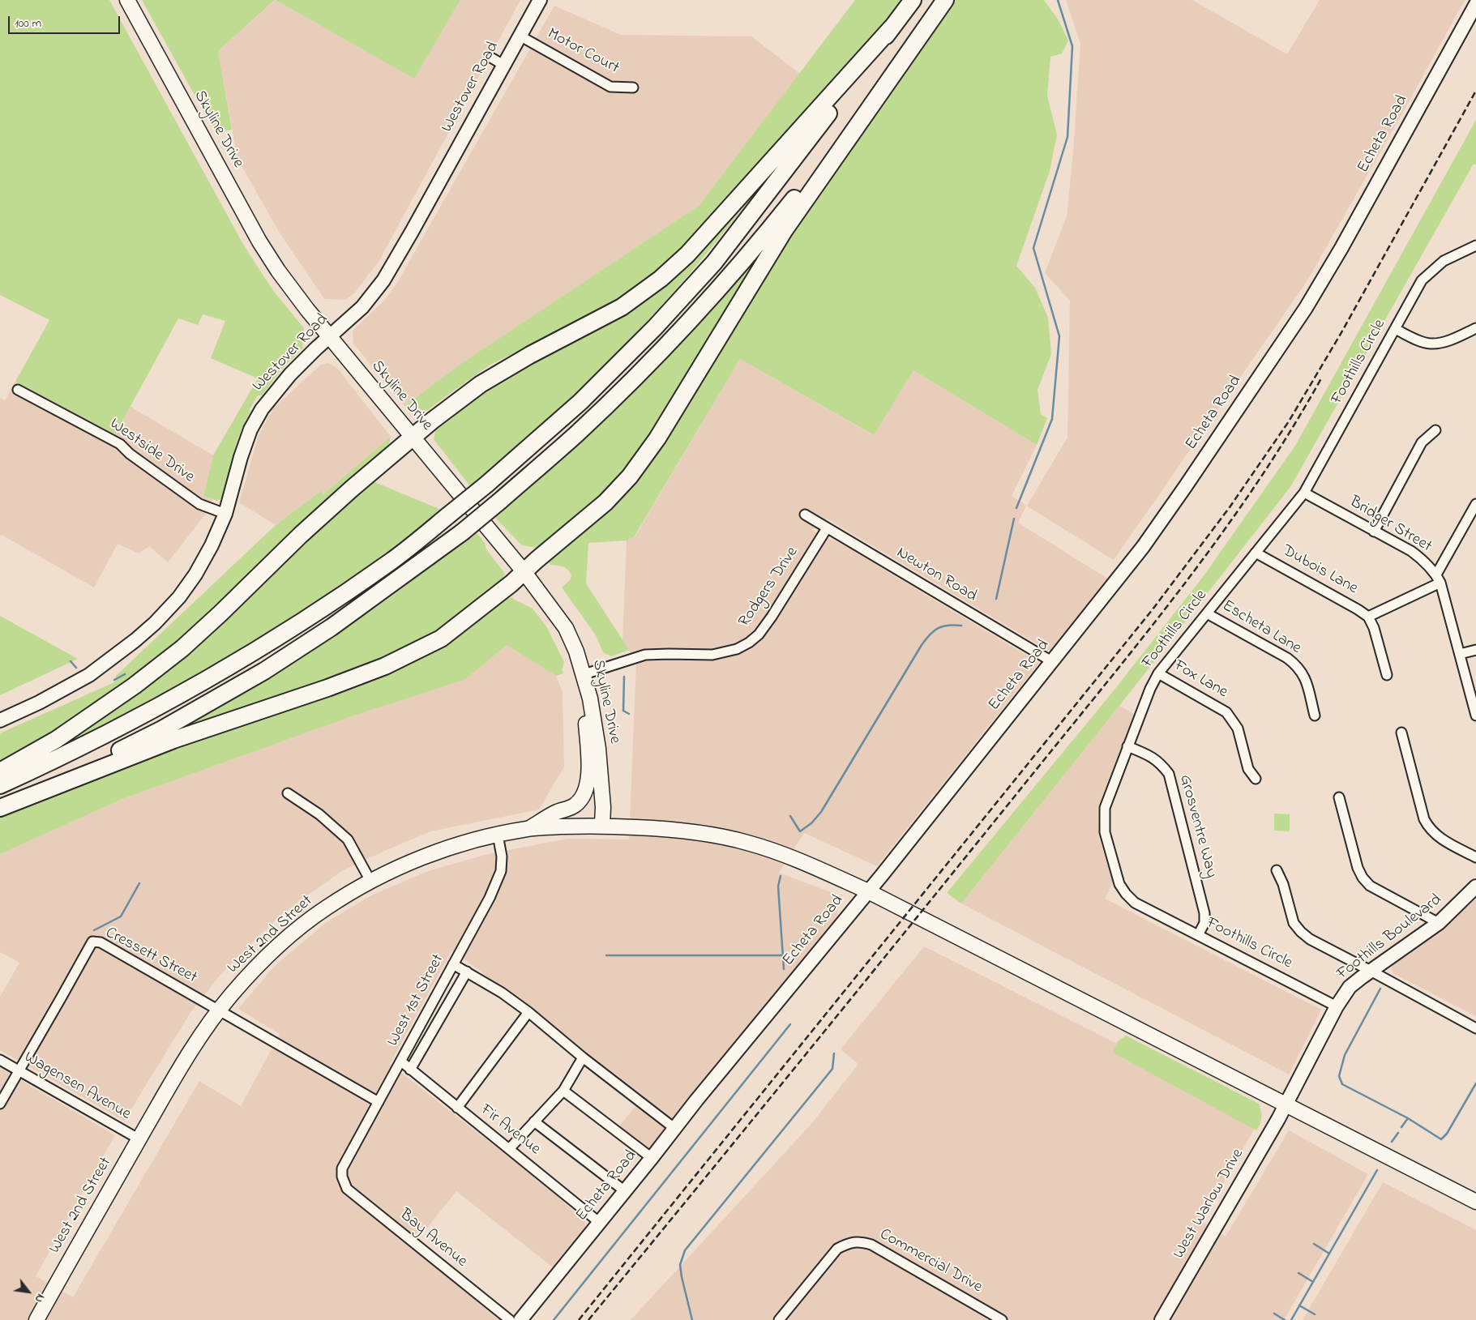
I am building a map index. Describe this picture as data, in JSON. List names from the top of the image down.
{
  "streets": {
    "main road": ["Skyline Drive", "West 2nd Street"],
    "street": [
      "Motor Court",
      "Westover Road",
      "Echeta Road",
      "Foothills Circle",
      "Westside Drive",
      "Bridger Street",
      "Dubois Lane",
      "Newton Road",
      "Rodgers Drive",
      "Escheta Lane",
      "Fox Lane",
      "Grosventre Way",
      "Foothills Boulevard",
      "Cressett Street",
      "West 1st Street",
      "Wagensen Avenue",
      "Fir Avenue",
      "West Warlow Drive",
      "Bay Avenue",
      "Commercial Drive"
    ]
  },
  "crossings": [
    ["Motor Court", "Westover Road"],
    ["Westover Road", "Skyline Drive"],
    ["Westover Road", "Westside Drive"],
    ["Skyline Drive", "Rodgers Drive"],
    ["Skyline Drive", "West 2nd Street"],
    ["Echeta Road", "Newton Road"],
    ["Echeta Road", "West 2nd Street"],
    ["Echeta Road", "Fir Avenue"],
    ["Foothills Circle", "Bridger Street"],
    ["Foothills Circle", "Dubois Lane"],
    ["Foothills Circle", "Escheta Lane"],
    ["Foothills Circle", "Fox Lane"],
    ["Foothills Circle", "Grosventre Way"],
    ["Foothills Circle", "Foothills Boulevard"],
    ["Bridger Street", "Dubois Lane"],
    ["Newton Road", "Rodgers Drive"],
    ["West 2nd Street", "Foothills Boulevard"],
    ["West 2nd Street", "Cressett Street"],
    ["West 2nd Street", "West 1st Street"],
    ["West 2nd Street", "Wagensen Avenue"],
    ["West 2nd Street", "West Warlow Drive"],
    ["Foothills Boulevard", "West Warlow Drive"],
    ["Cressett Street", "Wagensen Avenue"],
    ["West 1st Street", "Fir Avenue"],
    ["West 1st Street", "Bay Avenue"]
  ],
  "scale_bar": "100 m",
  "north": "bottom right"
}
